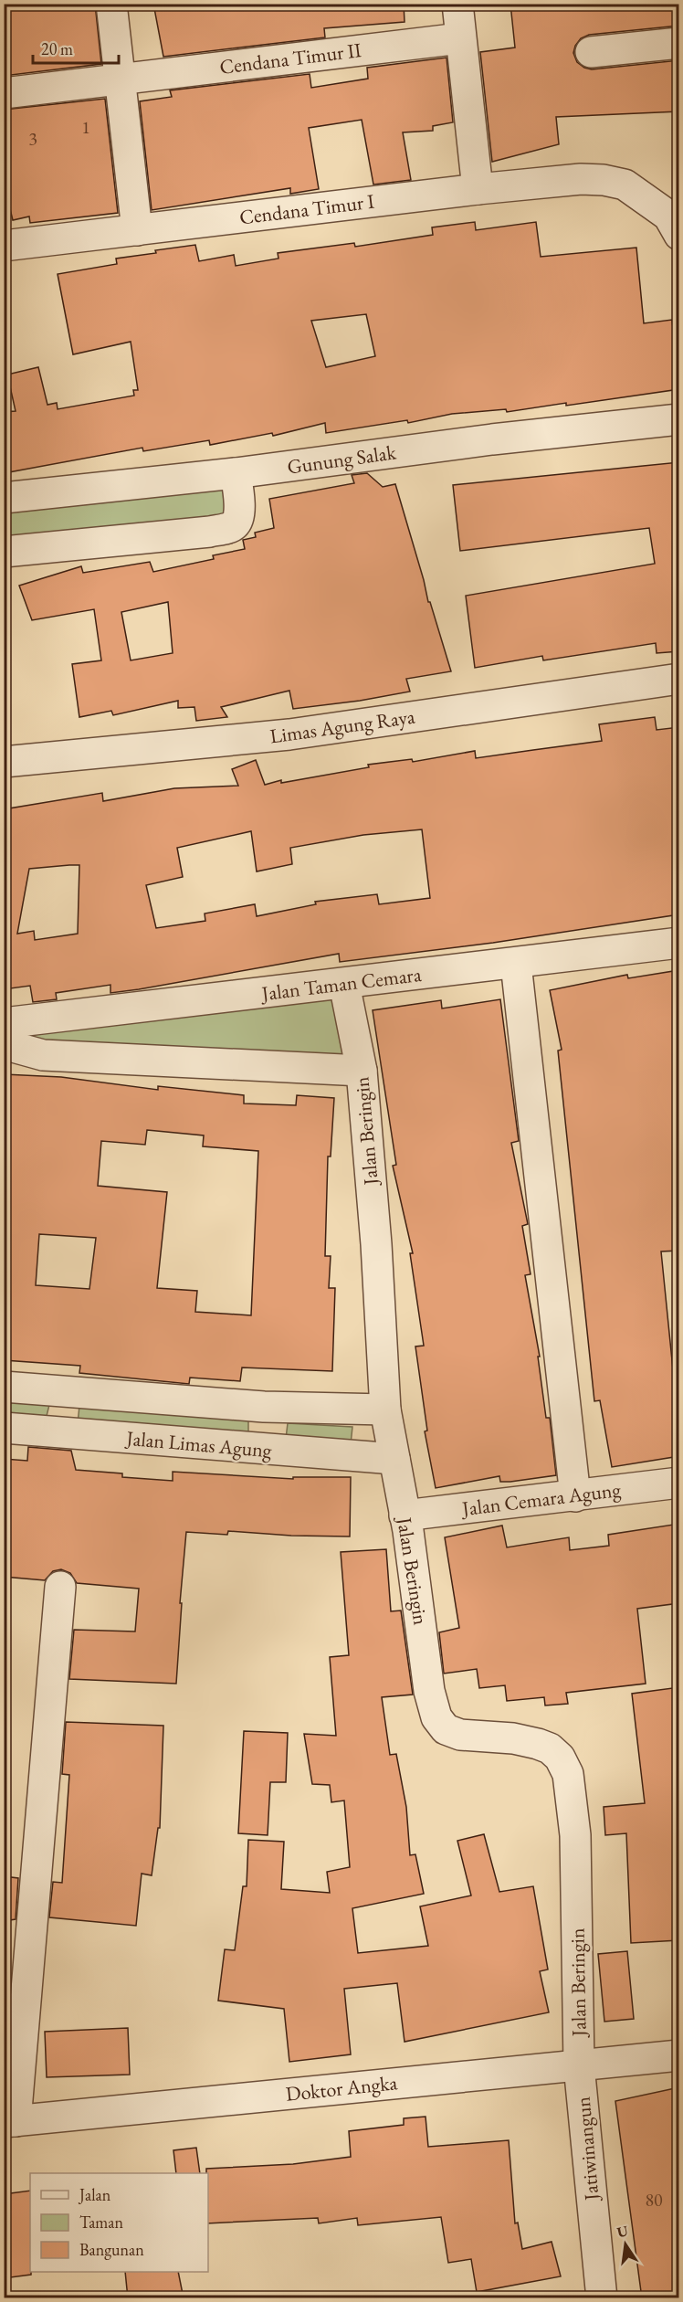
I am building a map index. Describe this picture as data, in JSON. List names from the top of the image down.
{
  "streets": {
    "street": [
      "Cendana Timur II",
      "Cendana Timur I",
      "Gunung Salak",
      "Limas Agung Raya",
      "Jalan Taman Cemara",
      "Jalan Beringin",
      "Jalan Limas Agung",
      "Jalan Cemara Agung",
      "Doktor Angka",
      "Jatiwinangun"
    ]
  },
  "crossings": [
    ["Jalan Taman Cemara", "Jalan Beringin"],
    ["Jalan Beringin", "Jalan Limas Agung"],
    ["Jalan Beringin", "Jalan Cemara Agung"],
    ["Jalan Beringin", "Doktor Angka"],
    ["Jalan Beringin", "Jatiwinangun"],
    ["Doktor Angka", "Jatiwinangun"]
  ],
  "house_numbers": ["1", "3", "80"],
  "legend": ["Jalan", "Taman", "Bangunan"],
  "scale_bar": "20 m",
  "north": "top"
}
